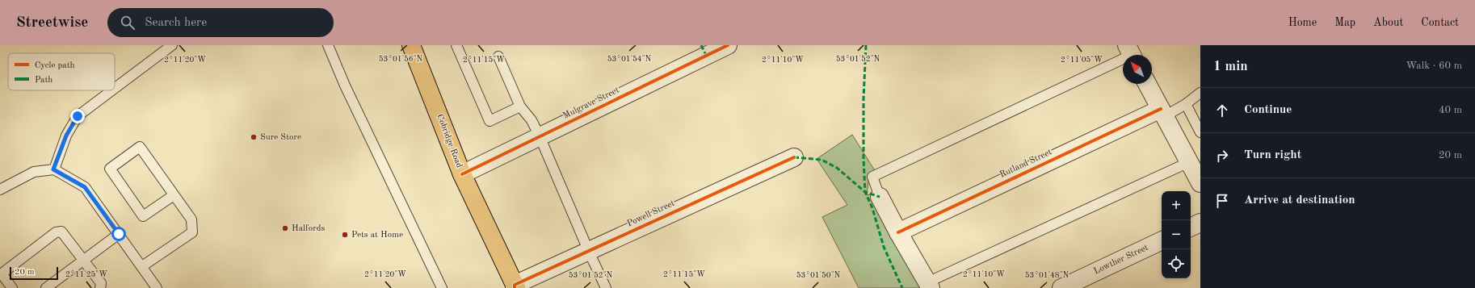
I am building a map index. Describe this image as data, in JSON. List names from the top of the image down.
{
  "streets": {
    "highway": ["Cobridge Road"],
    "street": [
      "Mulgrave Street",
      "Rutland Street",
      "Powell Street",
      "Lowther Street"
    ]
  },
  "crossings": [
    ["Mulgrave Street", "Cobridge Road"],
    ["Cobridge Road", "Powell Street"]
  ],
  "places": ["Sure Store", "Halfords", "Pets at Home"],
  "legend": ["Cycle path", "Path"],
  "scale_bar": "20 m",
  "north": "top left",
  "page": {
    "header": "Streetwise",
    "search": "Search here",
    "nav": [
      "Home",
      "Map",
      "About",
      "Contact"
    ],
    "heading": ["1 min", "Walk · 60 m"],
    "list": [
      ["Continue", "40 m"],
      ["Turn right", "20 m"],
      "Arrive at destination"
    ],
    "map_buttons": ["+", "−"],
    "scale": "20 m"
  },
  "coordinates": [
    "53°01'56\"N",
    "53°01'54\"N",
    "53°01'52\"N",
    "2°11'05\"W",
    "2°11'20\"W",
    "2°11'15\"W",
    "2°11'10\"W",
    "2°11'25\"W",
    "53°01'50\"N",
    "53°01'48\"N"
  ]
}
